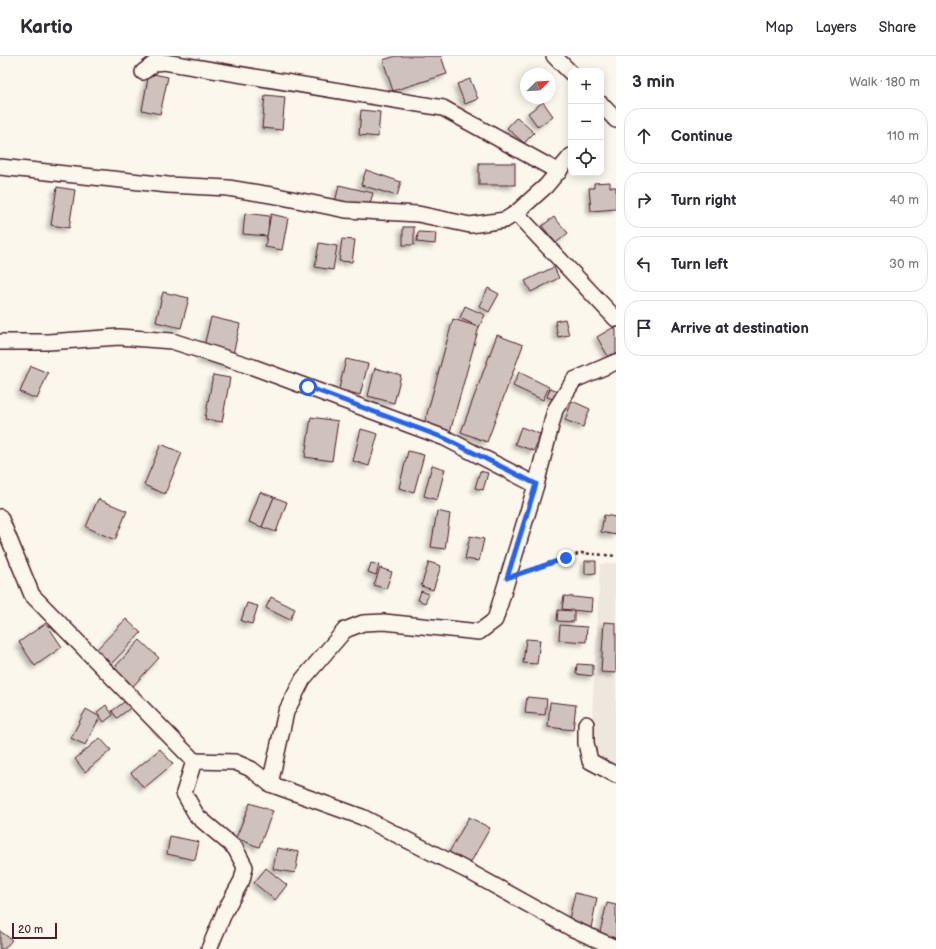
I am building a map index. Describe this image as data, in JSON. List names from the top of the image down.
{
  "scale_bar": "20 m",
  "north": "top right",
  "page": {
    "header": "Kartio",
    "nav": ["Map", "Layers", "Share"],
    "heading": ["3 min", "Walk · 180 m"],
    "map_buttons": ["+", "−"],
    "list": [
      ["Continue", "110 m"],
      ["Turn right", "40 m"],
      ["Turn left", "30 m"],
      "Arrive at destination"
    ],
    "scale": "20 m"
  }
}
